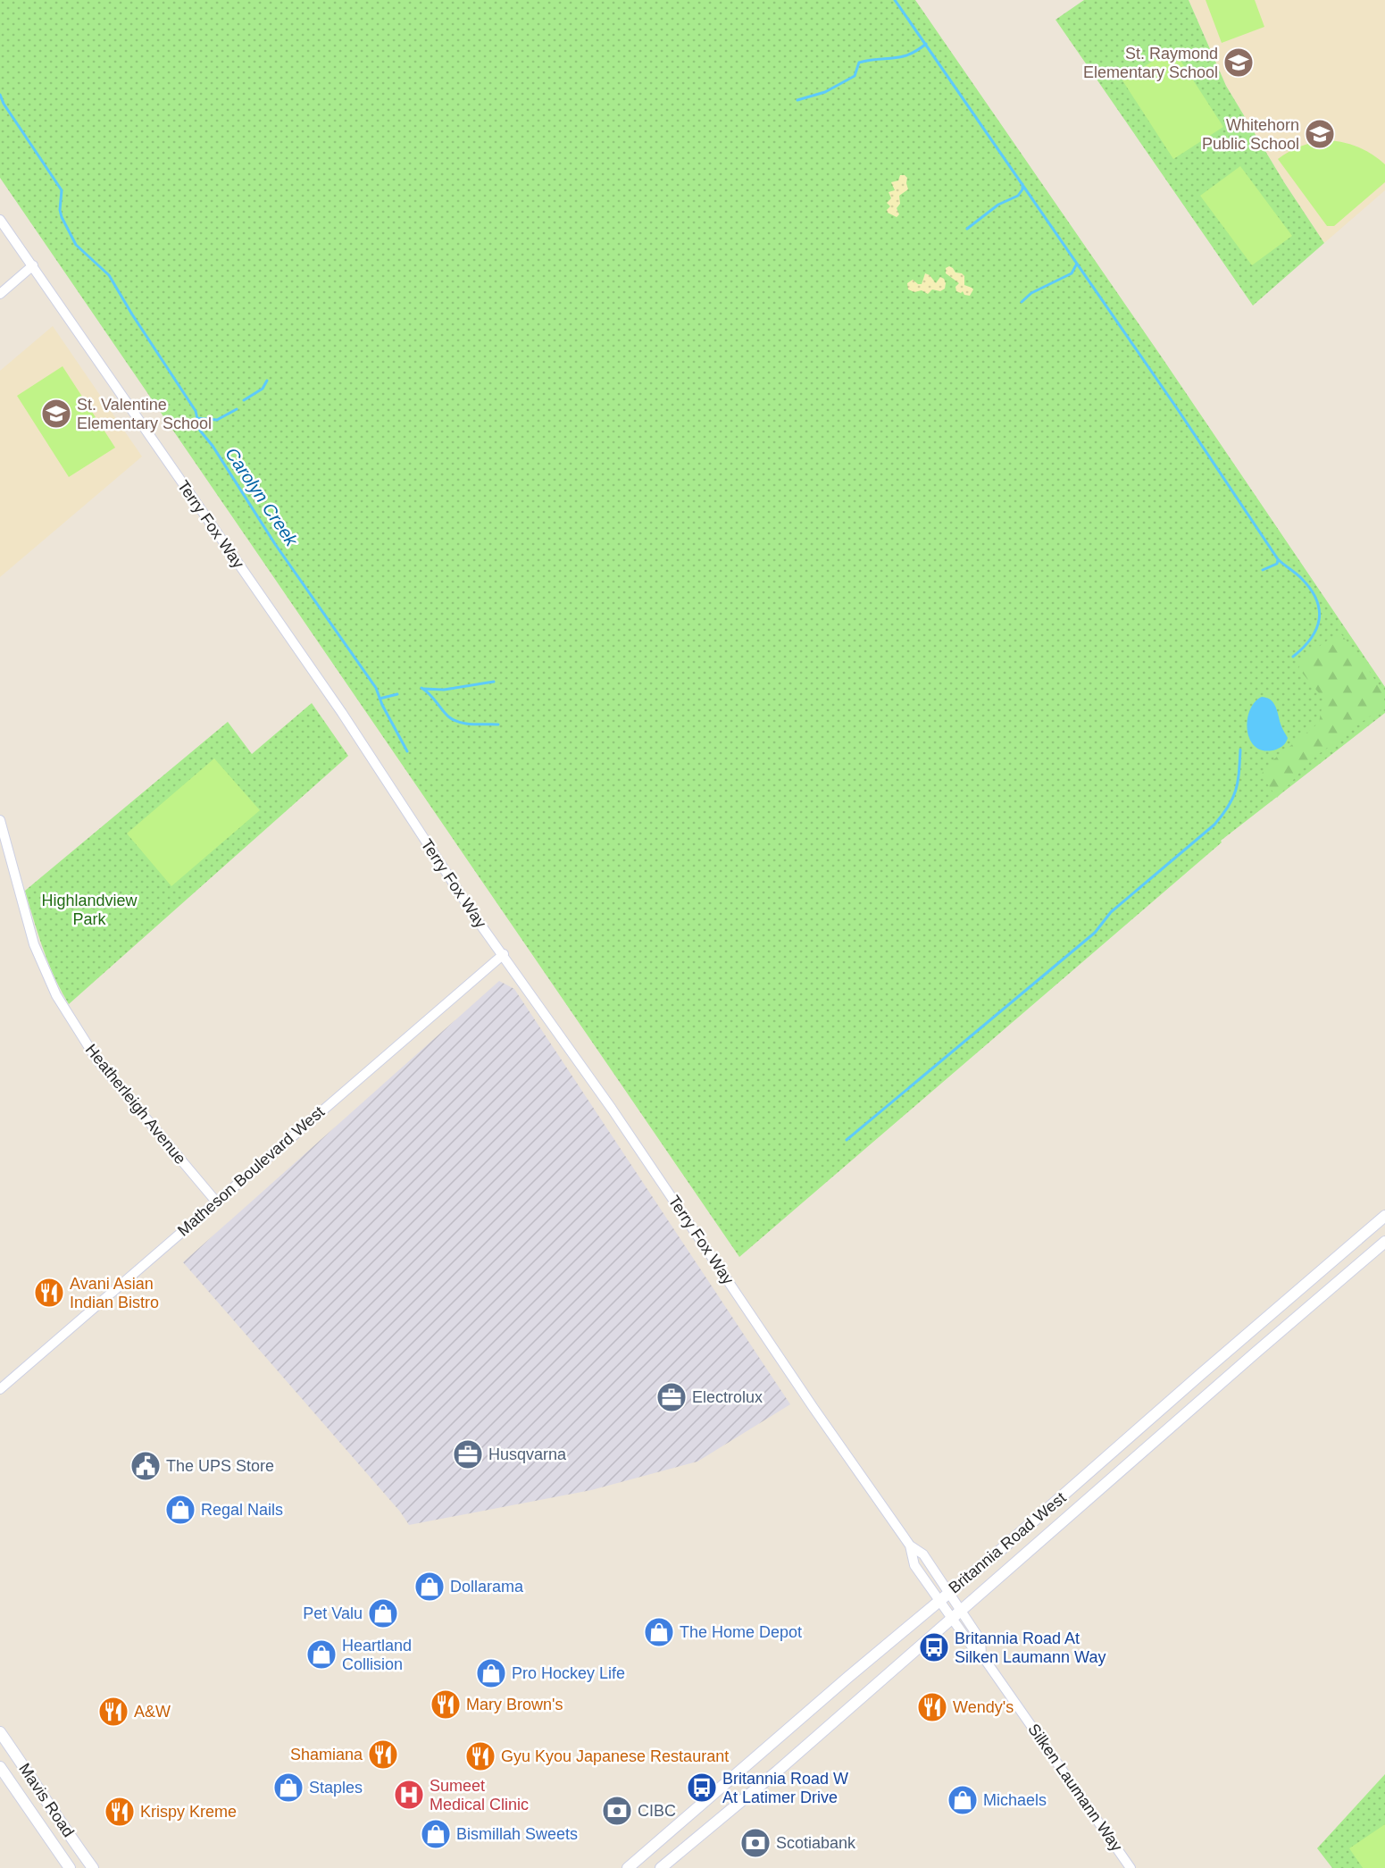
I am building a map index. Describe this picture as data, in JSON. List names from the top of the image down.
{
  "streets": {
    "main road": ["Britannia Road West", "Mavis Road"],
    "street": [
      "Terry Fox Way",
      "Heatherleigh Avenue",
      "Matheson Boulevard West",
      "Silken Laumann Way"
    ]
  },
  "crossings": [
    ["Terry Fox Way", "Matheson Boulevard West"],
    ["Terry Fox Way", "Britannia Road West"],
    ["Terry Fox Way", "Silken Laumann Way"],
    ["Heatherleigh Avenue", "Matheson Boulevard West"],
    ["Britannia Road West", "Silken Laumann Way"]
  ],
  "water": ["Carolyn Creek"],
  "parks": ["Highlandview Park"],
  "places": {
    "school or university": ["St. Raymond Elementary School", "Whitehorn Public School", "St. Valentine Elementary School"],
    "restaurant": [
      "Avani Asian Indian Bistro",
      "Mary Brown's",
      "Wendy's",
      "A&W",
      "Shamiana",
      "Gyu Kyou Japanese Restaurant",
      "Krispy Kreme"
    ],
    "office": ["Electrolux", "Husqvarna"],
    "public building": ["The UPS Store"],
    "shop": [
      "Regal Nails",
      "Dollarama",
      "Pet Valu",
      "The Home Depot",
      "Heartland Collision",
      "Pro Hockey Life",
      "Staples",
      "Michaels",
      "Bismillah Sweets"
    ],
    "bus stop": ["Britannia Road At Silken Laumann Way", "Britannia Road W At Latimer Drive"],
    "hospital": ["Sumeet Medical Clinic"],
    "bank": ["CIBC", "Scotiabank"]
  }
}
